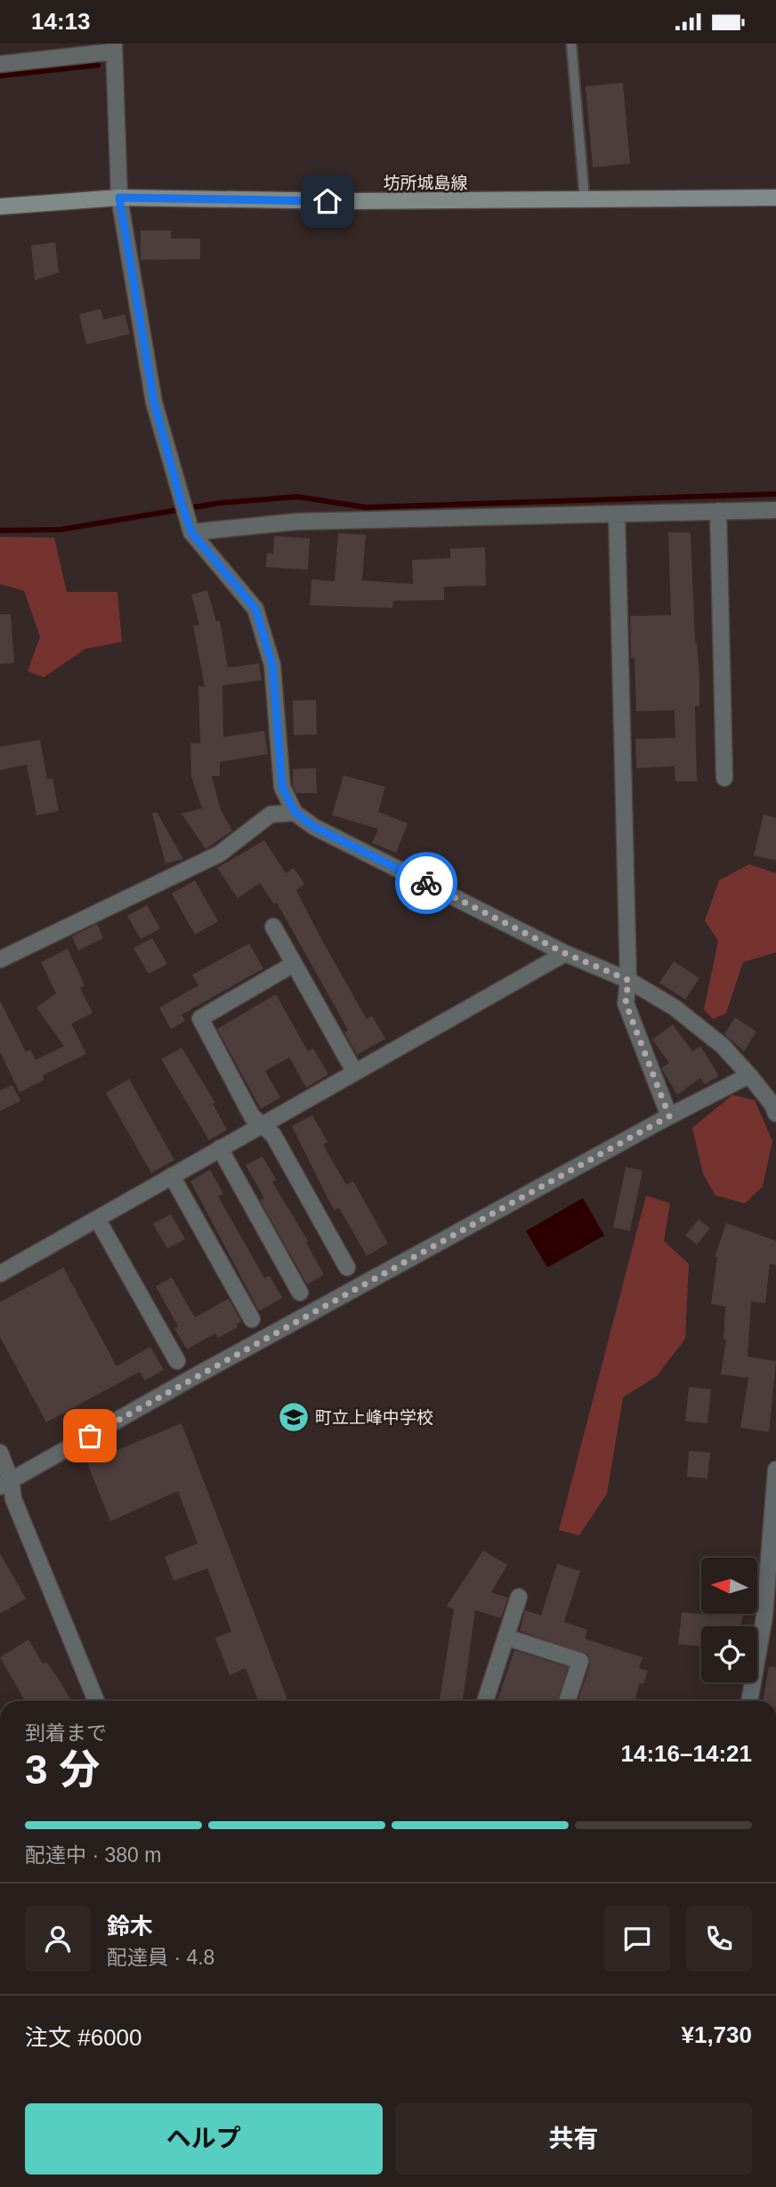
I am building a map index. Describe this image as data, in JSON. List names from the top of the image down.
{
  "streets": {
    "main road": ["坊所城島線"]
  },
  "places": {
    "school or university": ["町立上峰中学校"]
  },
  "north": "left",
  "page": {
    "status": "14:13",
    "heading": ["3 分", "到着まで", "14:16–14:21"],
    "panel": [
      "鈴木",
      "配達員 · 4.8",
      "注文 #6000",
      "¥1,730"
    ],
    "bar": "配達中 · 380 m",
    "buttons": ["ヘルプ", "共有"]
  }
}
